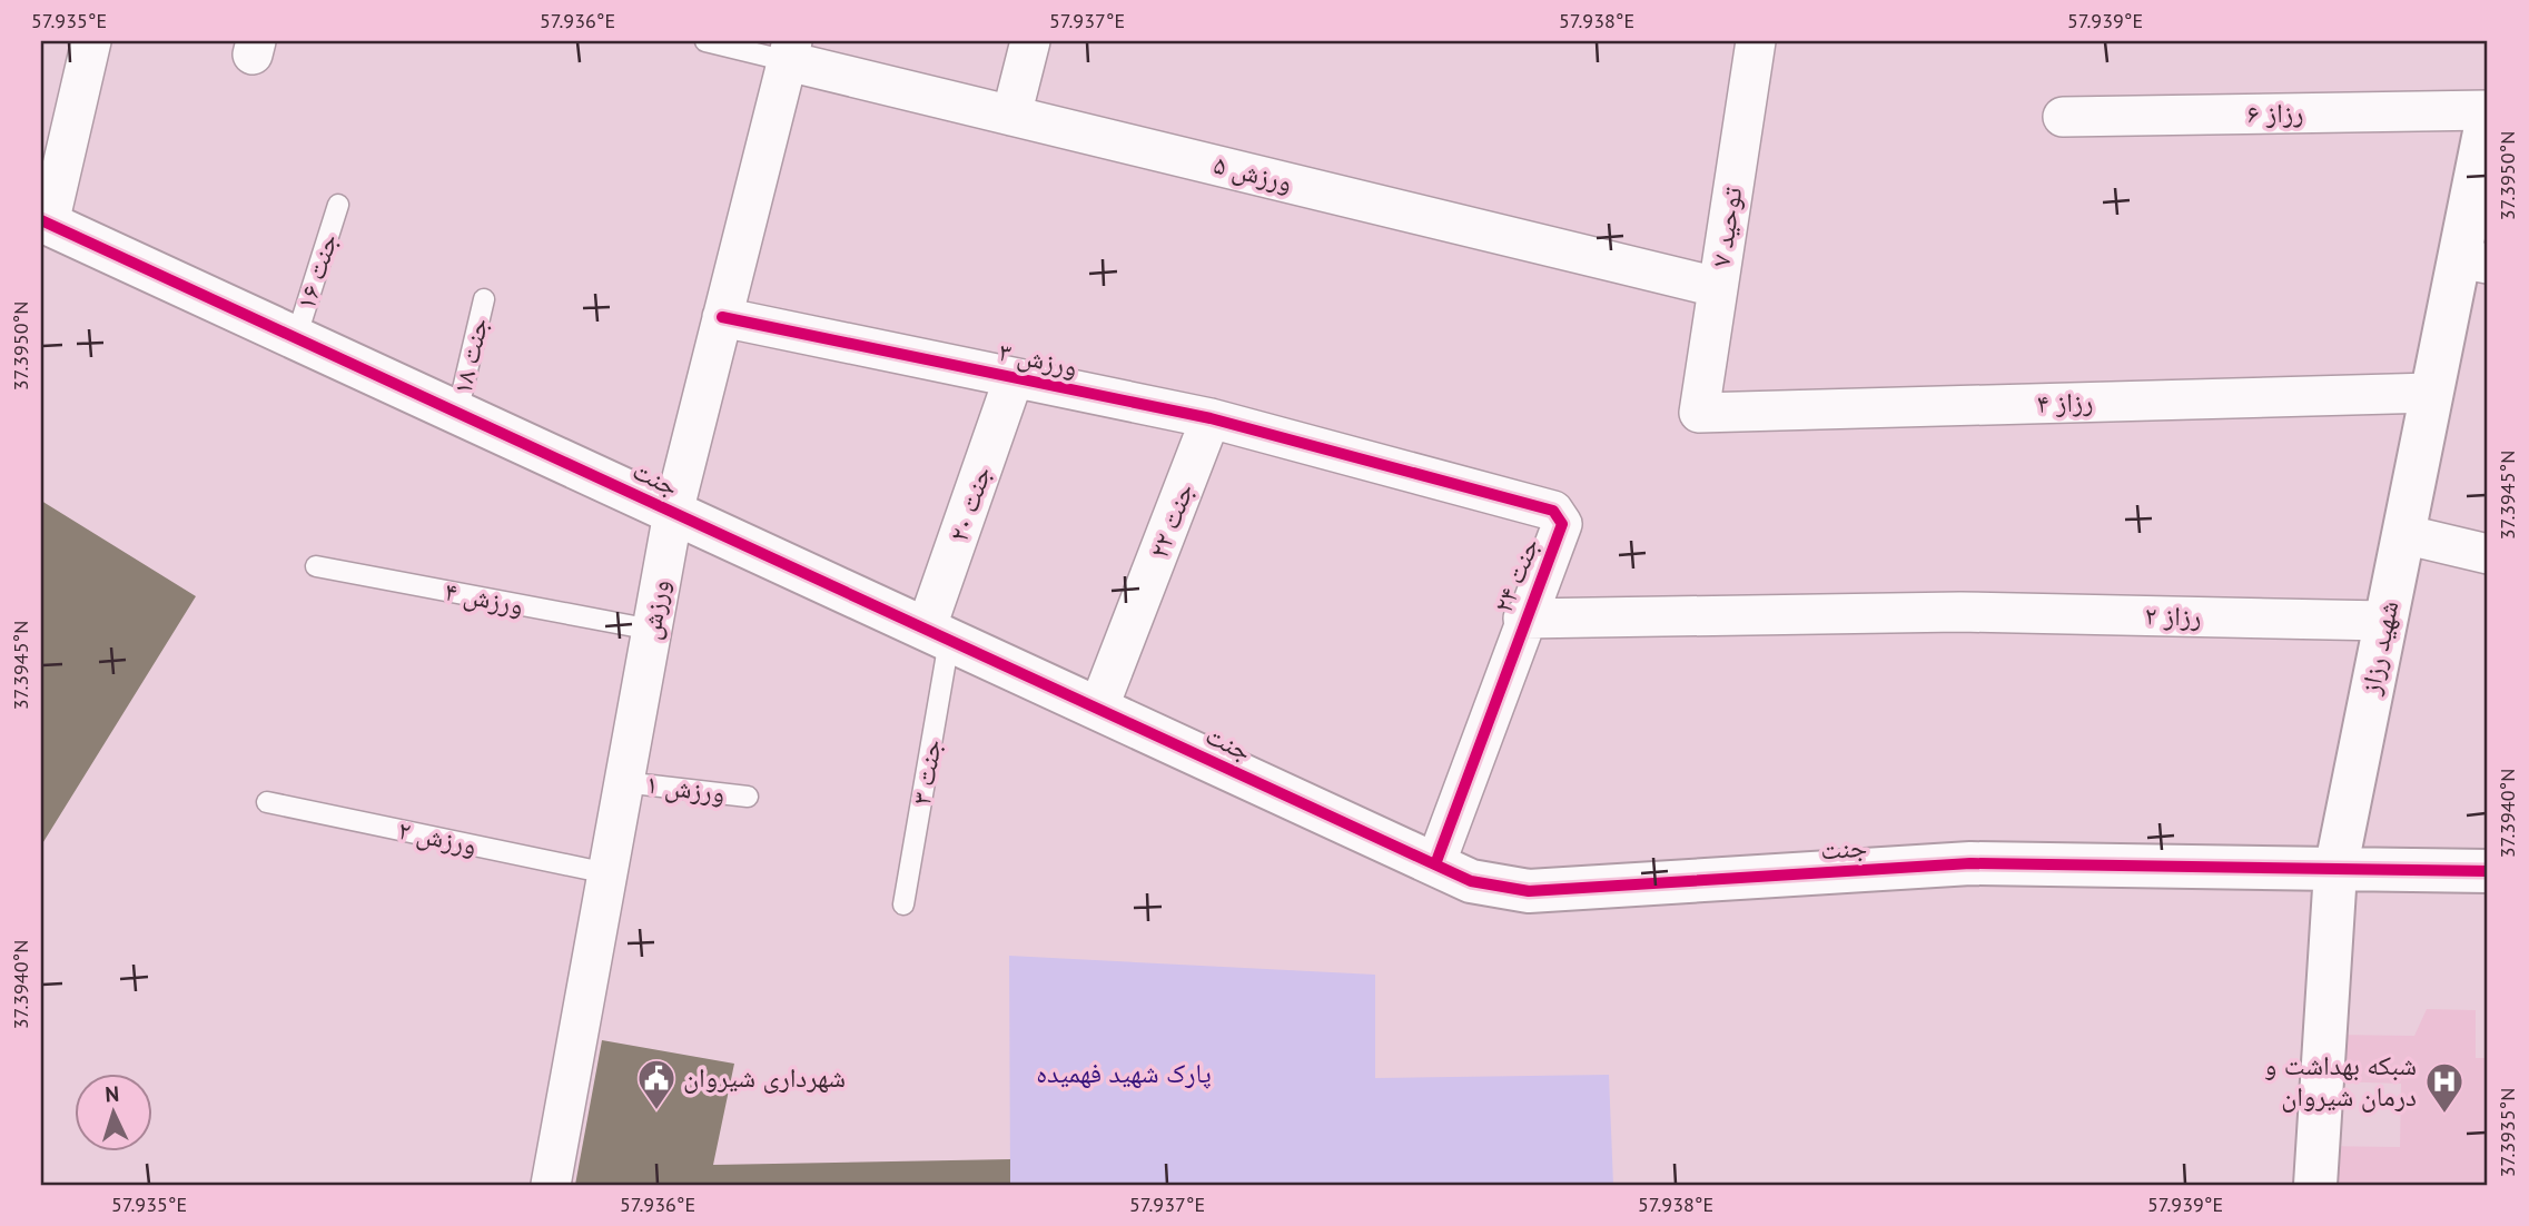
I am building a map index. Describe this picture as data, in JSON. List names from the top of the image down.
{
  "streets": {
    "street": [
      "رزاز ۶",
      "ورزش ۵",
      "توحید ۷",
      "ورزش ۳",
      "رزاز ۴",
      "جنت",
      "جنت ۲۰",
      "جنت ۲۲",
      "جنت ۲۴",
      "ورزش",
      "رزاز ۲",
      "شهید رزاز"
    ],
    "lane": [
      "جنت ۱۶",
      "جنت ۱۸",
      "ورزش ۴",
      "جنت ۳",
      "ورزش ۱",
      "ورزش ۲"
    ]
  },
  "crossings": [
    ["ورزش ۵", "توحید ۷"],
    ["ورزش ۵", "ورزش"],
    ["توحید ۷", "رزاز ۴"],
    ["جنت ۱۶", "جنت"],
    ["جنت ۱۸", "جنت"],
    ["ورزش ۳", "جنت ۲۰"],
    ["ورزش ۳", "جنت ۲۲"],
    ["ورزش ۳", "جنت ۲۴"],
    ["ورزش ۳", "ورزش"],
    ["رزاز ۴", "شهید رزاز"],
    ["جنت", "جنت ۲۰"],
    ["جنت", "جنت ۲۲"],
    ["جنت", "جنت ۲۴"],
    ["جنت", "ورزش"],
    ["جنت", "شهید رزاز"],
    ["جنت", "جنت ۳"],
    ["جنت ۲۰", "جنت ۳"],
    ["جنت ۲۴", "رزاز ۲"],
    ["ورزش ۴", "ورزش"],
    ["ورزش", "ورزش ۱"],
    ["ورزش", "ورزش ۲"],
    ["رزاز ۲", "شهید رزاز"]
  ],
  "parks": ["پارک شهید فهمیده"],
  "places": {
    "public building": ["شهرداری شیروان"],
    "hospital": ["شبکه بهداشت و درمان شیروان"]
  },
  "north": "top",
  "coordinates": [
    "57.935°E",
    "57.936°E",
    "57.937°E",
    "57.938°E",
    "57.939°E",
    "37.3950°N",
    "37.3945°N",
    "37.3940°N",
    "37.3935°N"
  ]
}
